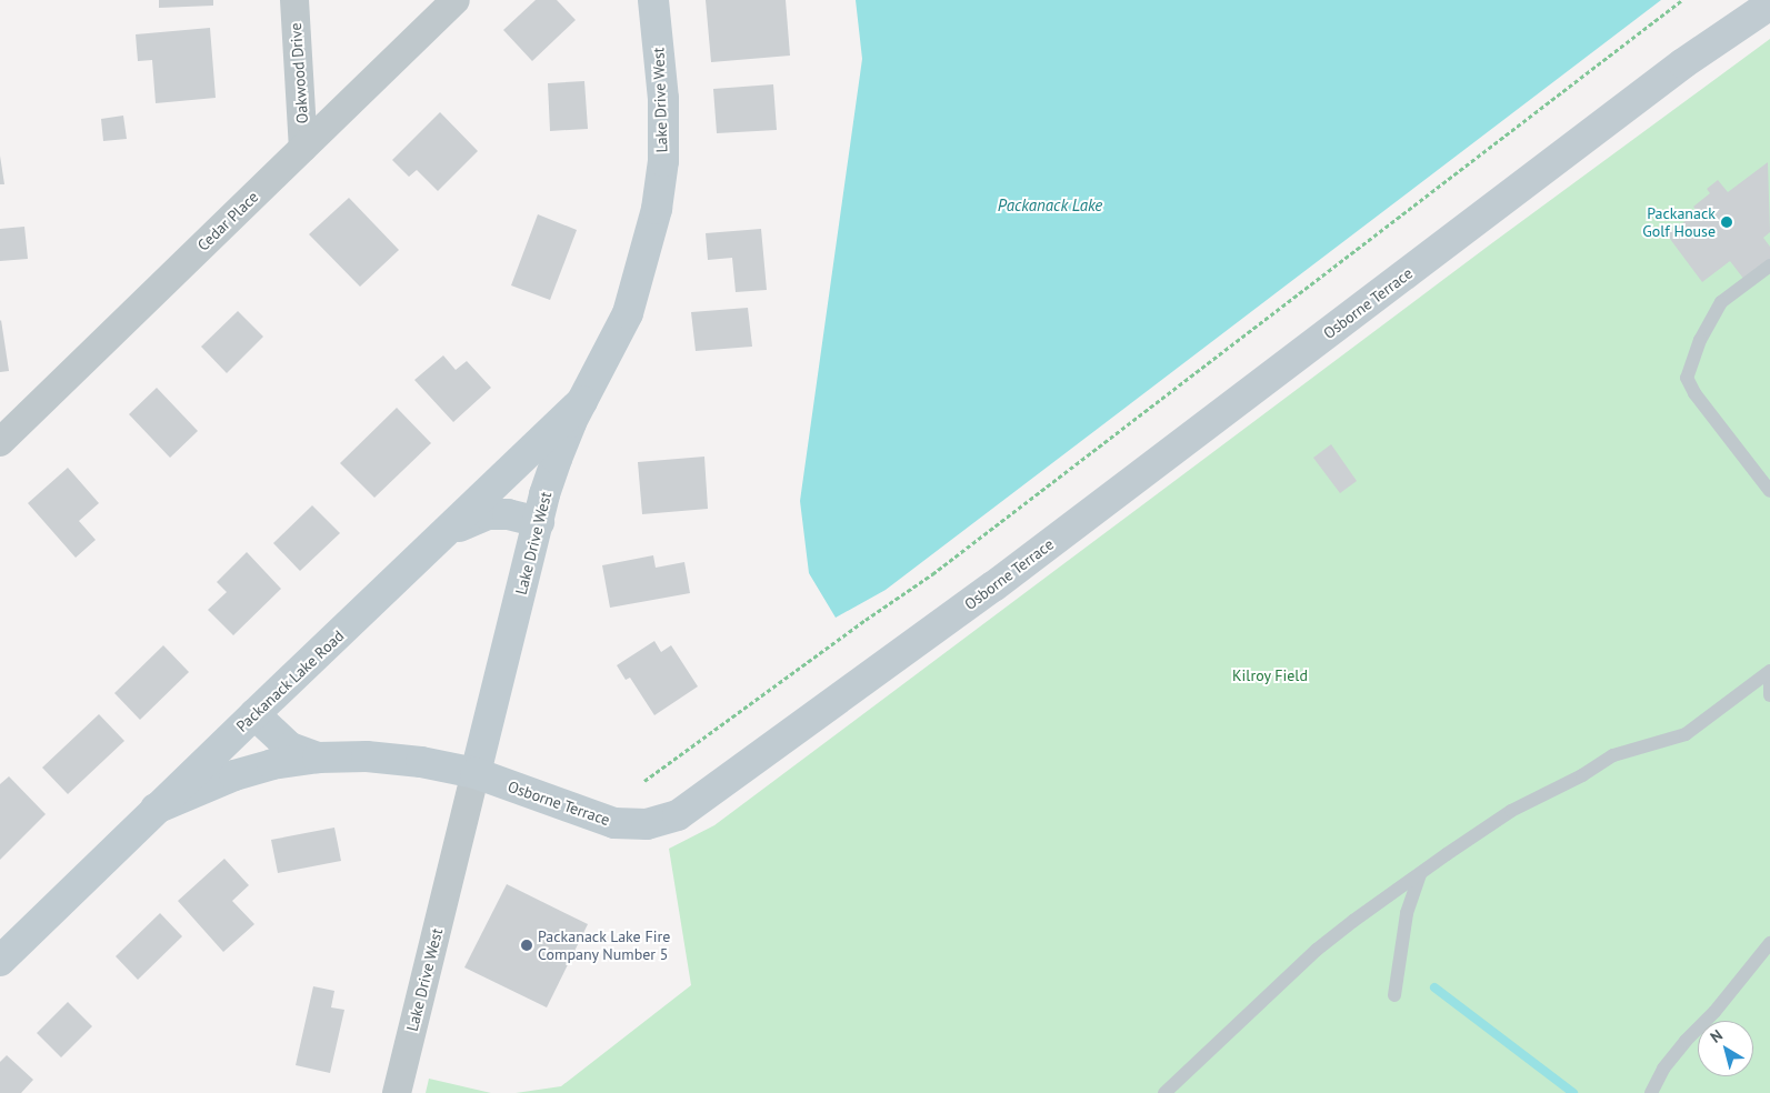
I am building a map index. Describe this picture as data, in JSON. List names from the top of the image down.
{
  "streets": {
    "street": [
      "Oakwood Drive",
      "Lake Drive West",
      "Cedar Place",
      "Osborne Terrace",
      "Packanack Lake Road"
    ]
  },
  "crossings": [
    ["Oakwood Drive", "Cedar Place"],
    ["Lake Drive West", "Osborne Terrace"],
    ["Lake Drive West", "Packanack Lake Road"],
    ["Osborne Terrace", "Packanack Lake Road"]
  ],
  "water": ["Packanack Lake"],
  "parks": ["Kilroy Field"],
  "places": ["Packanack Golf House", "Packanack Lake Fire Company Number 5"],
  "north": "top left"
}
